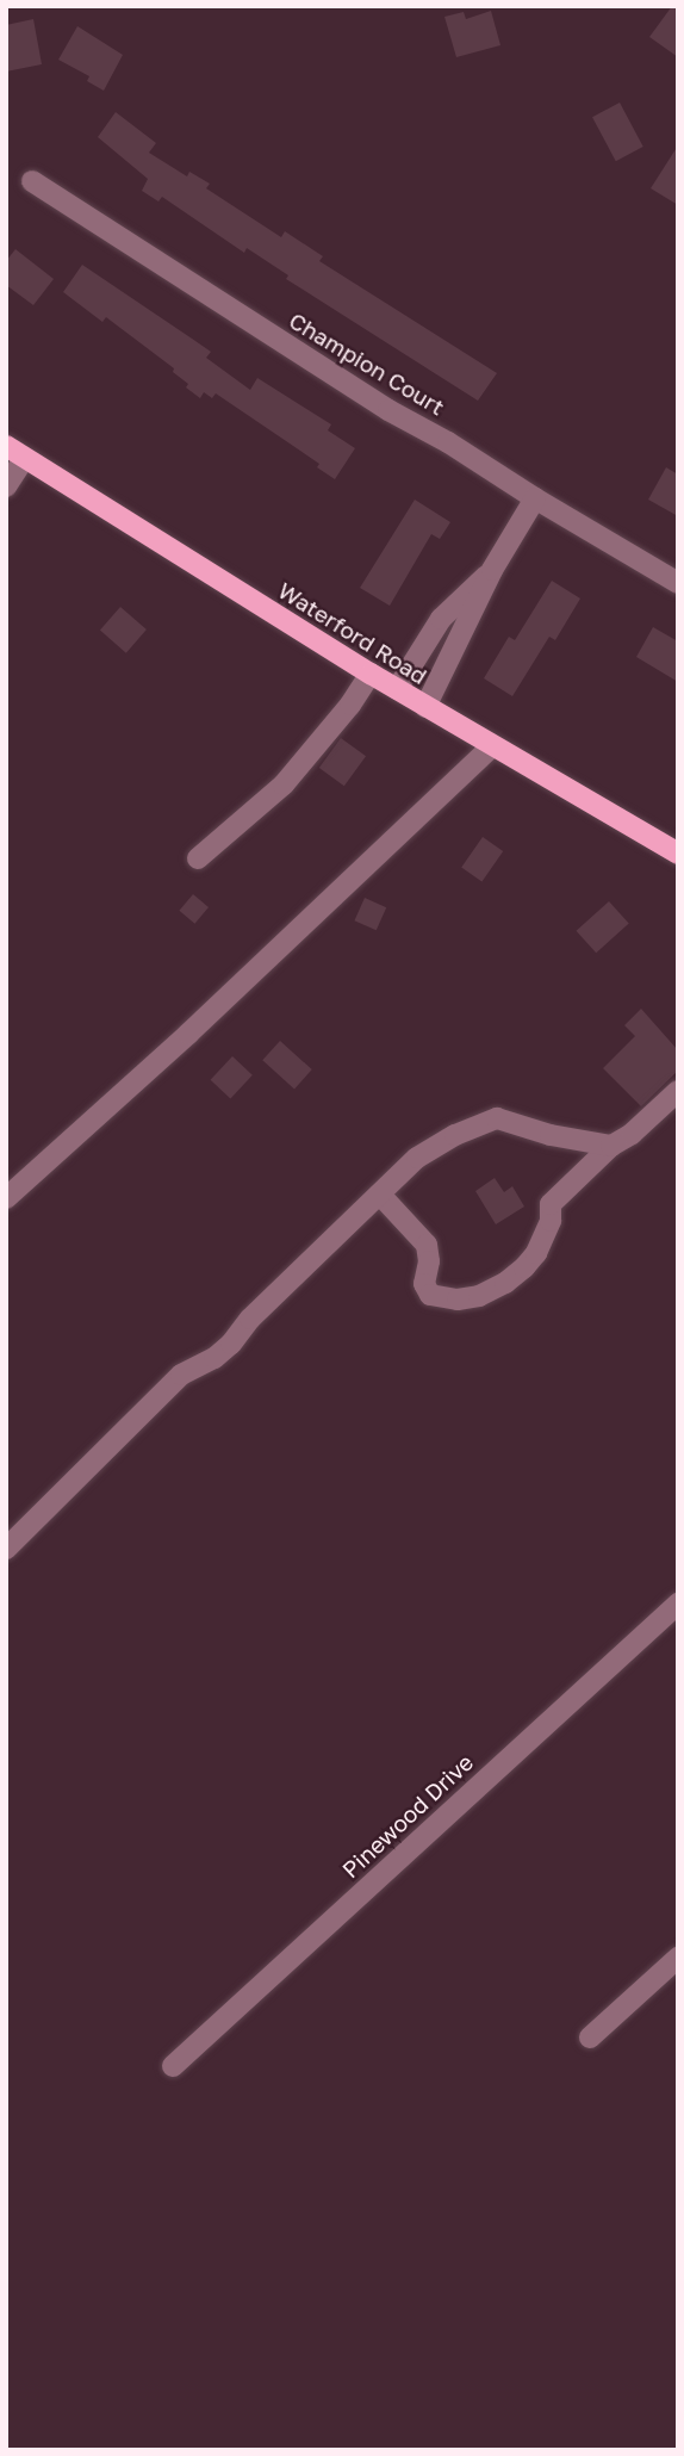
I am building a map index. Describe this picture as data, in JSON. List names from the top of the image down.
{
  "streets": {
    "main road": ["Waterford Road"],
    "street": ["Champion Court", "Pinewood Drive"]
  }
}
